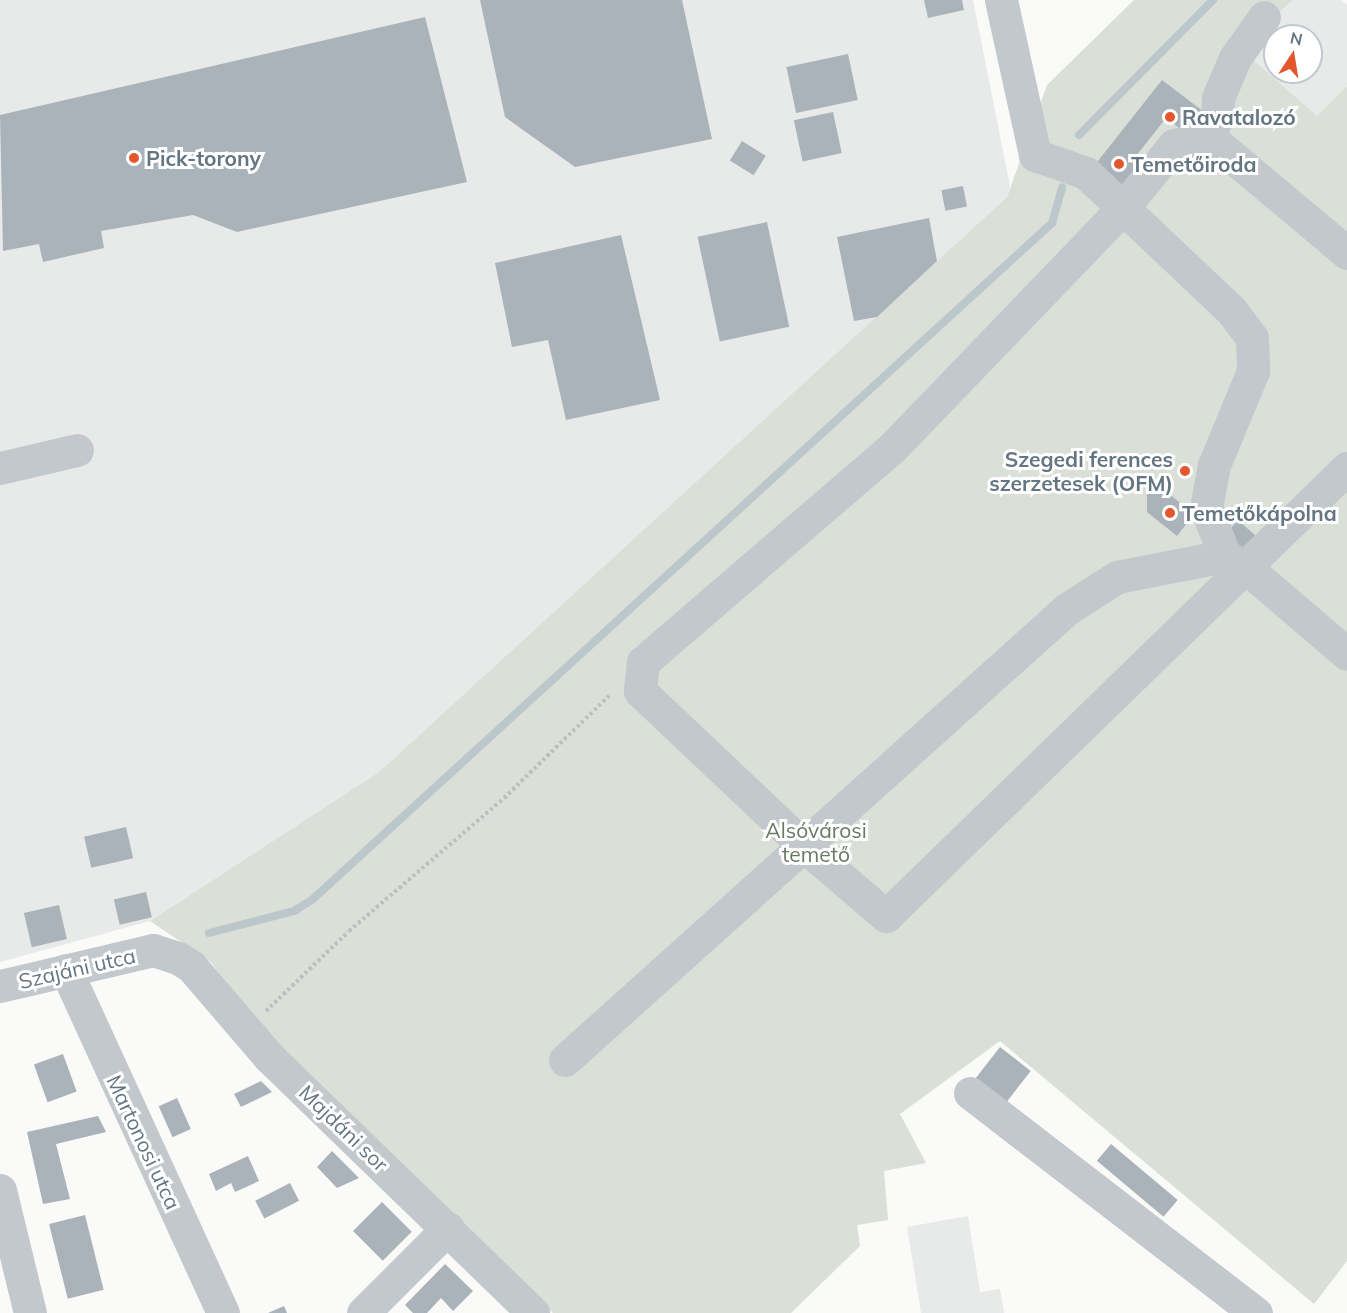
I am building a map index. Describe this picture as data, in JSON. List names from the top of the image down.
{
  "streets": {
    "street": ["Szajáni utca", "Majdáni sor", "Martonosi utca"]
  },
  "crossings": [
    ["Szajáni utca", "Majdáni sor"],
    ["Szajáni utca", "Martonosi utca"]
  ],
  "parks": ["Alsóvárosi temető"],
  "places": [
    "Ravatalozó",
    "Pick-torony",
    "Temetőiroda",
    "Szegedi ferences szerzetesek (OFM)",
    "Temetőkápolna"
  ],
  "north": "top"
}
